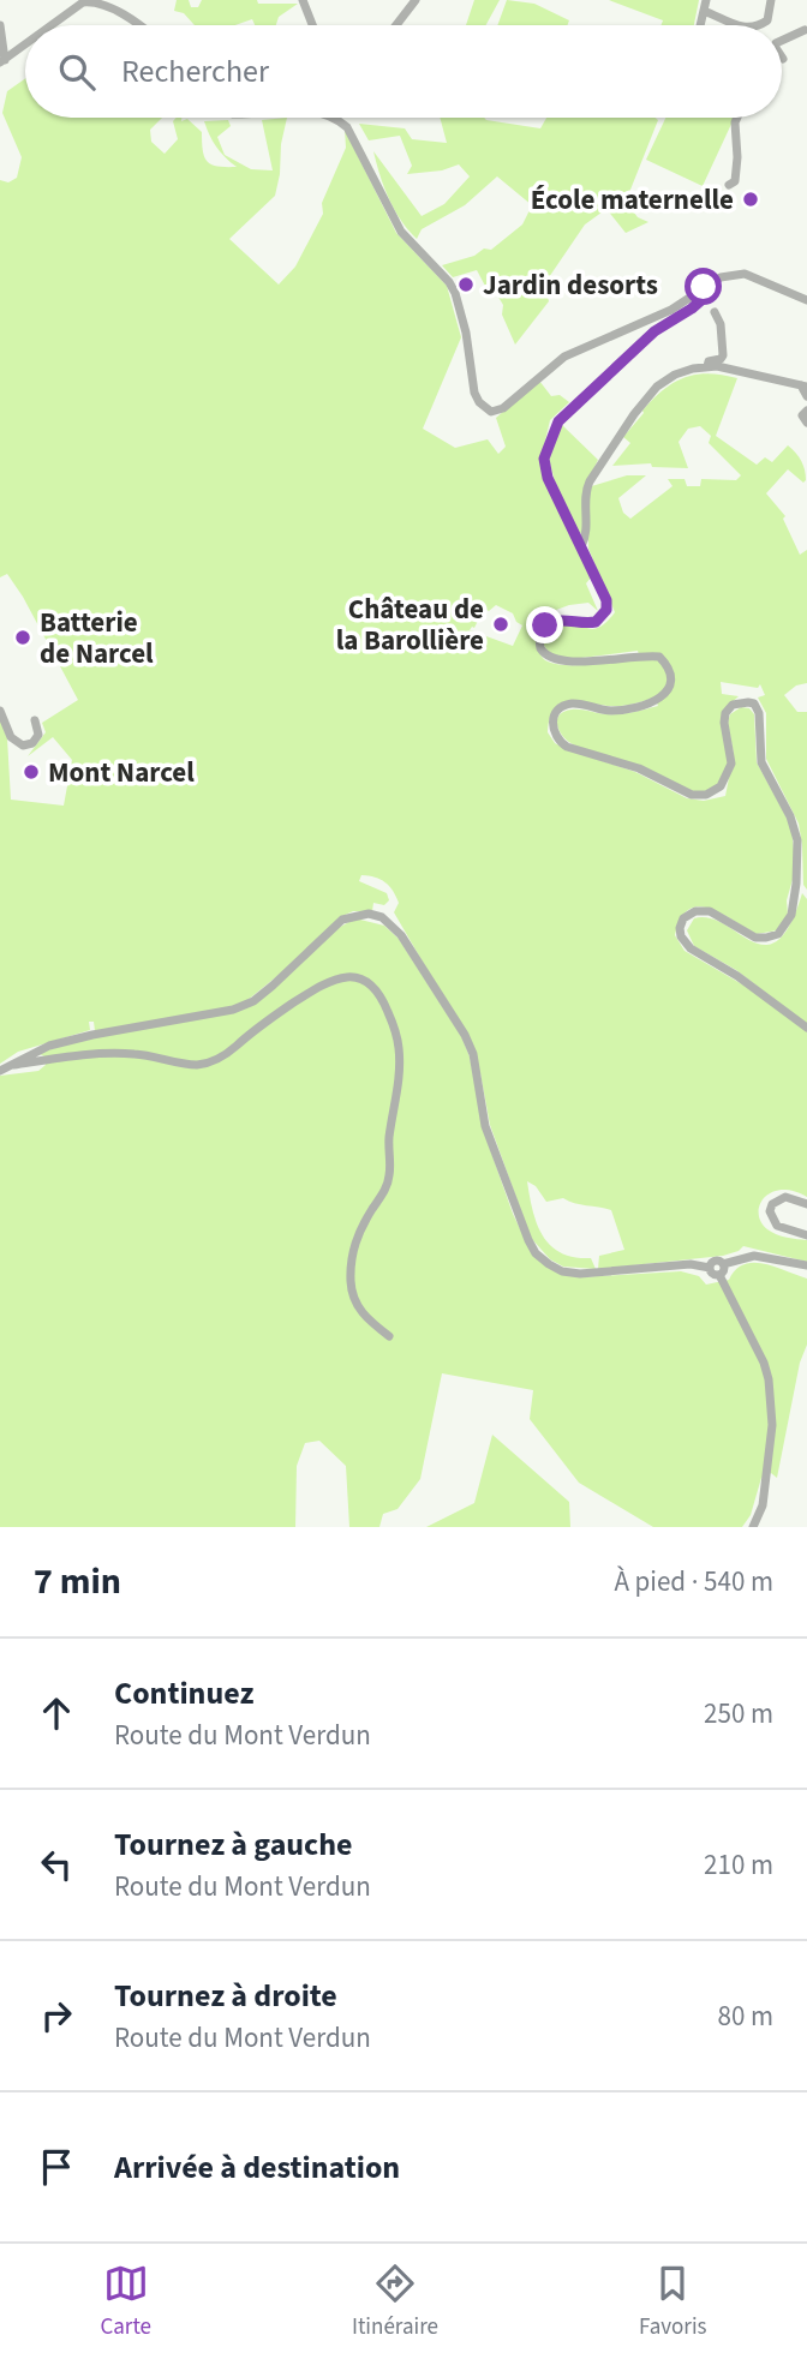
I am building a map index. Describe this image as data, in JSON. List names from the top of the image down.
{
  "places": [
    "École maternelle",
    "Jardin desorts",
    "Château de la Barollière",
    "Batterie de Narcel",
    "Mont Narcel"
  ],
  "page": {
    "search": "Rechercher",
    "heading": ["7 min", "À pied · 540 m"],
    "list": [
      ["Continuez", "Route du Mont Verdun", "250 m"],
      ["Tournez à gauche", "Route du Mont Verdun", "210 m"],
      ["Tournez à droite", "Route du Mont Verdun", "80 m"],
      "Arrivée à destination"
    ],
    "nav": ["Carte", "Itinéraire", "Favoris"]
  }
}
